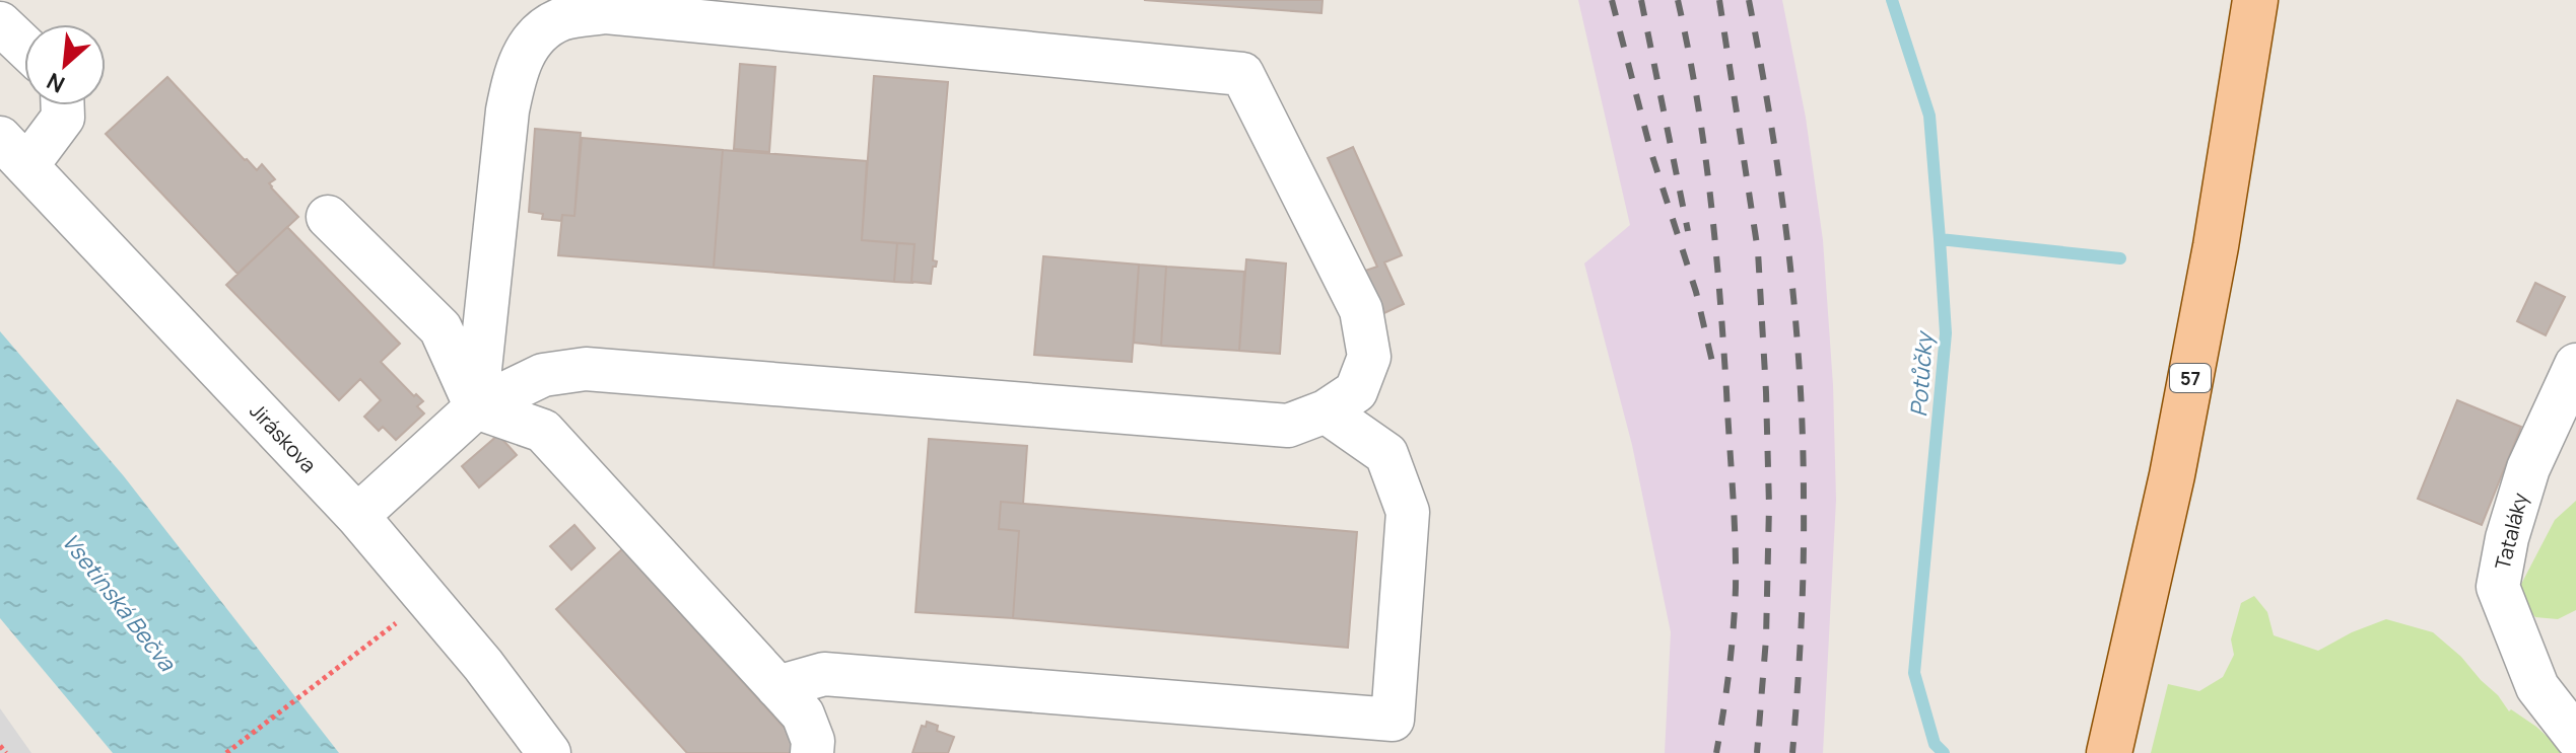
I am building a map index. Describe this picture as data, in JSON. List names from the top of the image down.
{
  "streets": {
    "main road": ["57"],
    "street": ["Jiráskova", "Tataláky"]
  },
  "water": ["Potůčky", "Vsetínská Bečva"],
  "north": "bottom left"
}
